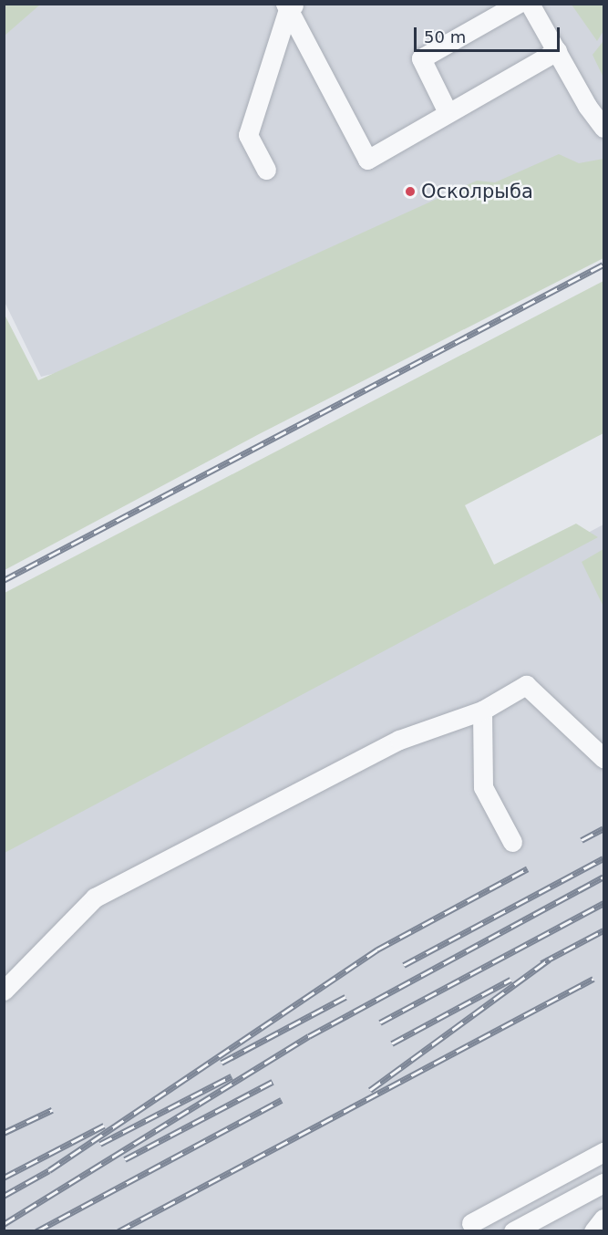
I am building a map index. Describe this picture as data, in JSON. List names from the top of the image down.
{
  "places": ["Осколрыба"],
  "scale_bar": "50 m"
}
